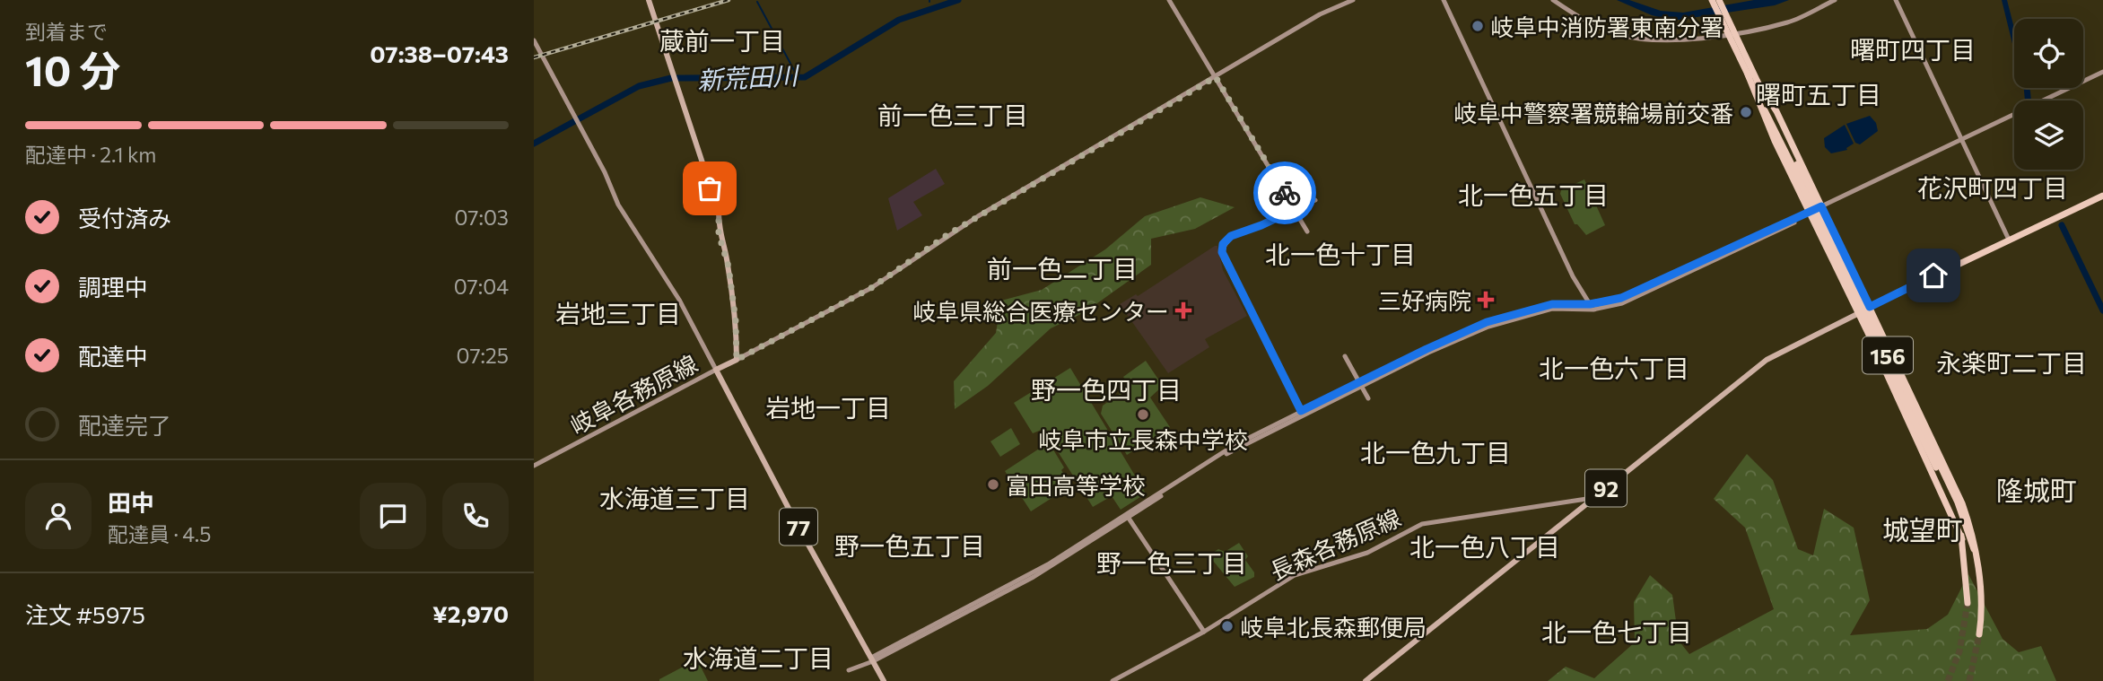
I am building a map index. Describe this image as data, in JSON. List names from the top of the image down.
{
  "streets": {
    "highway": ["156"],
    "main road": ["92", "77"],
    "street": ["岐阜各務原線", "長森各務原線"]
  },
  "crossings": [
    ["156", "92"],
    ["岐阜各務原線", "77"],
    ["92", "長森各務原線"]
  ],
  "districts": [
    "蔵前一丁目",
    "曙町四丁目",
    "曙町五丁目",
    "前一色三丁目",
    "花沢町四丁目",
    "北一色五丁目",
    "北一色十丁目",
    "前一色二丁目",
    "岩地三丁目",
    "永楽町二丁目",
    "北一色六丁目",
    "野一色四丁目",
    "岩地一丁目",
    "北一色九丁目",
    "隆城町",
    "水海道三丁目",
    "城望町",
    "野一色五丁目",
    "北一色八丁目",
    "野一色三丁目",
    "北一色七丁目",
    "水海道二丁目"
  ],
  "water": ["新荒田川"],
  "places": {
    "other": [
      "岐阜中消防署東南分署",
      "岐阜中警察署競輪場前交番",
      "岐阜市立長森中学校",
      "富田高等学校",
      "岐阜北長森郵便局"
    ],
    "health": ["三好病院", "岐阜県総合医療センター"]
  },
  "page": {
    "heading": ["10 分", "到着まで", "07:38–07:43"],
    "panel": [
      "田中",
      "配達員 · 4.5",
      "注文 #5975",
      "¥2,970"
    ],
    "bar": "配達中 · 2.1 km",
    "list": [
      ["受付済み", "07:03"],
      ["調理中", "07:04"],
      ["配達中", "07:25"],
      "配達完了"
    ]
  }
}
